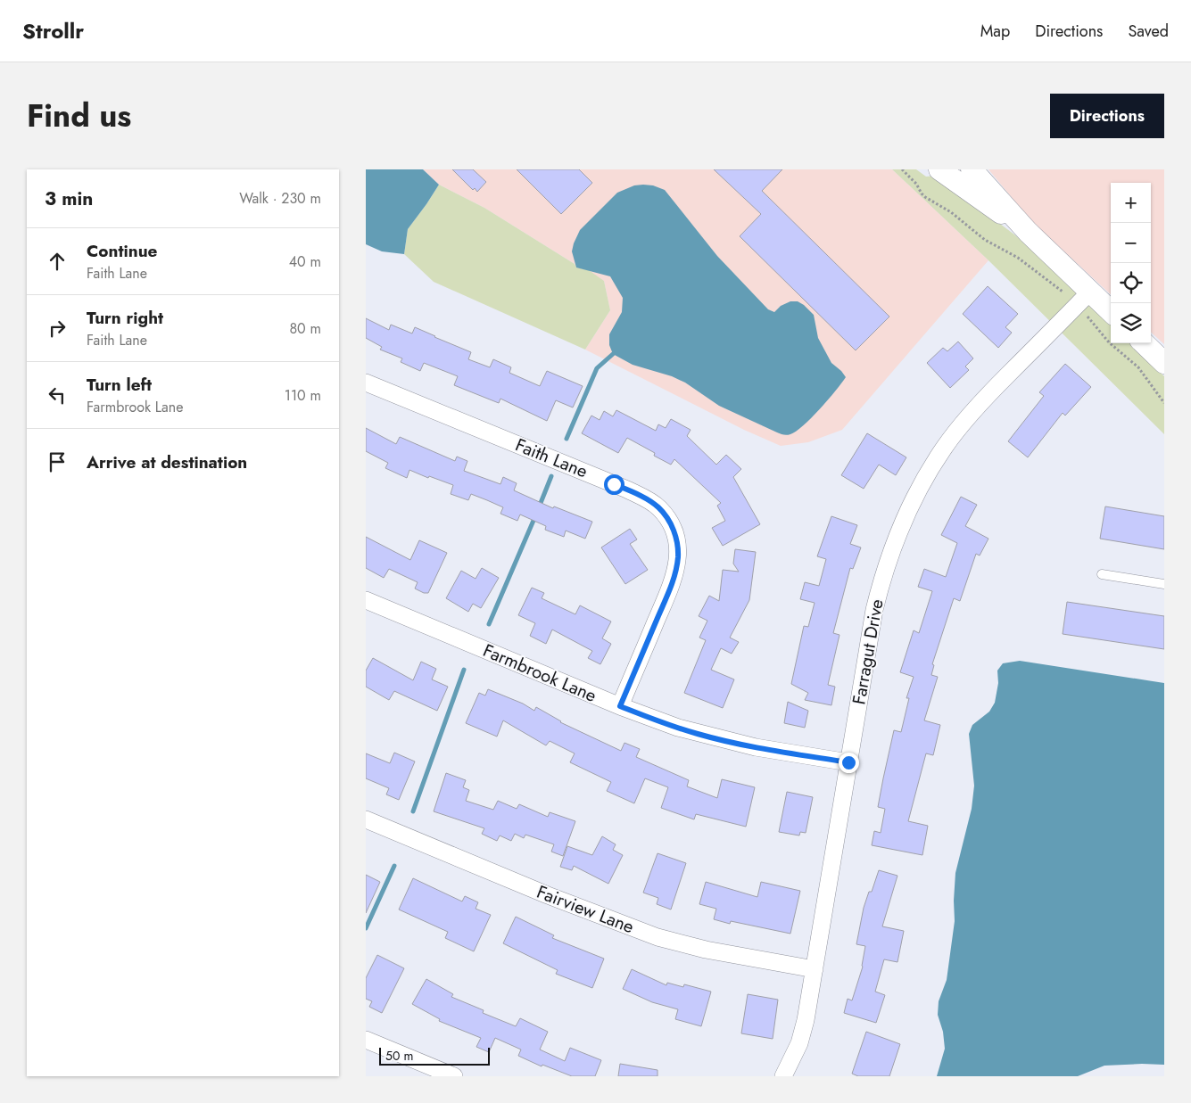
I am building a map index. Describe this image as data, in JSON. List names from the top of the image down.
{
  "streets": {
    "street": [
      "Faith Lane",
      "Farragut Drive",
      "Farmbrook Lane",
      "Fairview Lane"
    ]
  },
  "crossings": [
    ["Faith Lane", "Farmbrook Lane"],
    ["Farragut Drive", "Farmbrook Lane"],
    ["Farragut Drive", "Fairview Lane"]
  ],
  "scale_bar": "50 m",
  "page": {
    "header": "Strollr",
    "nav": ["Map", "Directions", "Saved"],
    "title": "Find us",
    "buttons": "Directions",
    "heading": ["3 min", "Walk · 230 m"],
    "map_buttons": ["+", "−"],
    "list": [
      ["Continue", "Faith Lane", "40 m"],
      ["Turn right", "Faith Lane", "80 m"],
      ["Turn left", "Farmbrook Lane", "110 m"],
      "Arrive at destination"
    ],
    "scale": "50 m"
  }
}
